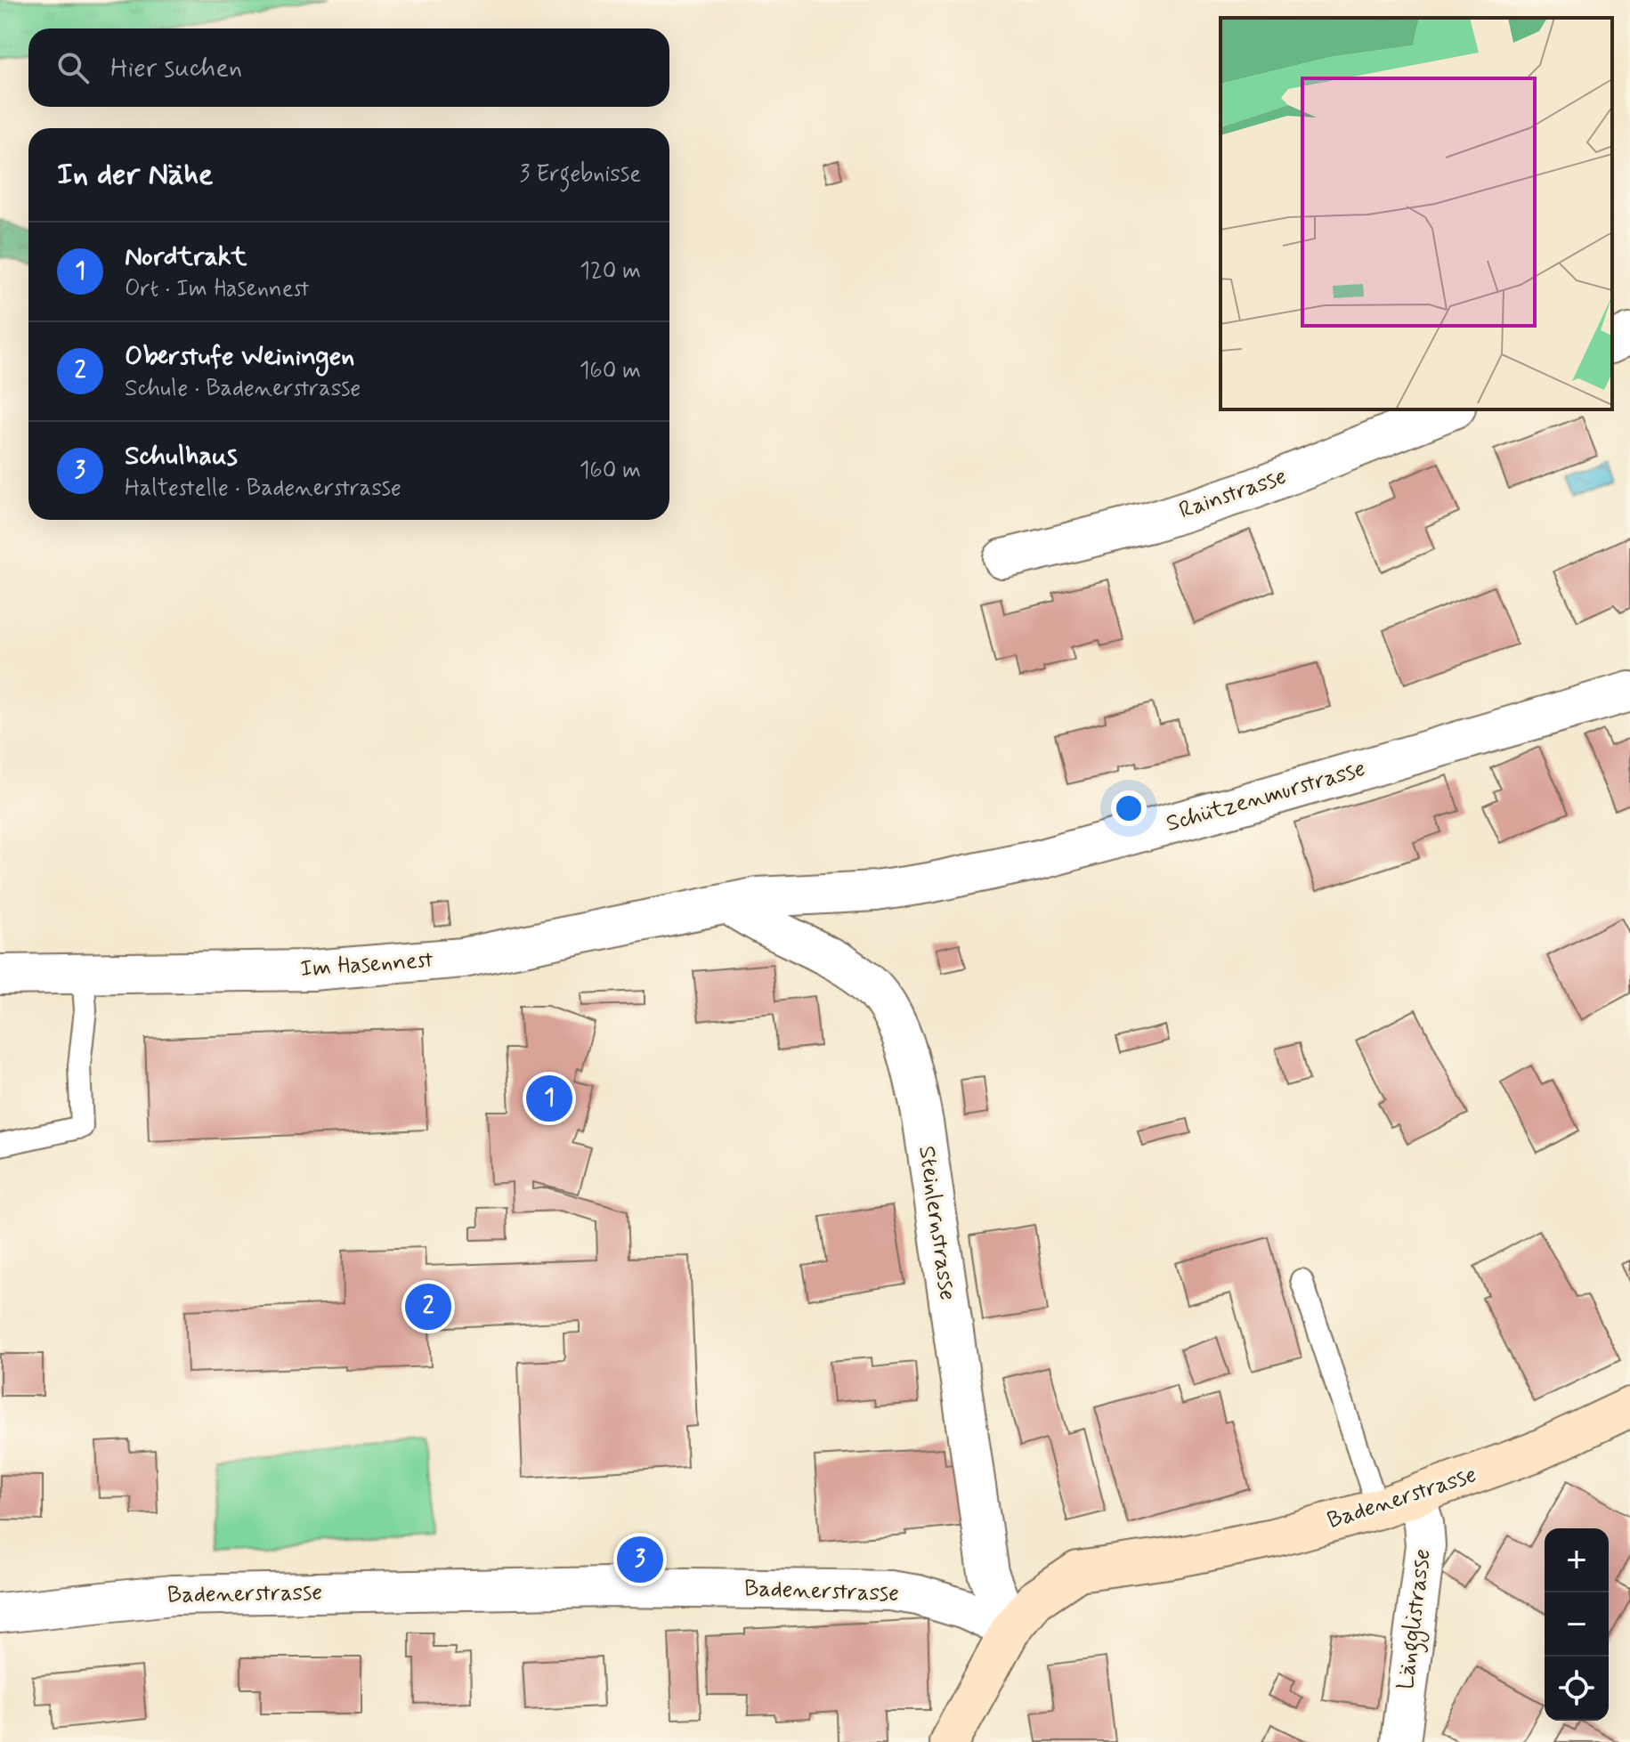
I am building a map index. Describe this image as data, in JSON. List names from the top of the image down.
{
  "streets": {
    "street": [
      "Rainstrasse",
      "Schützenmurstrasse",
      "Im Hasennest",
      "Steinlernstrasse",
      "Badenerstrasse",
      "Längglistrasse"
    ]
  },
  "crossings": [
    ["Schützenmurstrasse", "Im Hasennest"],
    ["Schützenmurstrasse", "Steinlernstrasse"],
    ["Im Hasennest", "Steinlernstrasse"],
    ["Steinlernstrasse", "Badenerstrasse"],
    ["Badenerstrasse", "Längglistrasse"]
  ],
  "page": {
    "search": "Hier suchen",
    "heading": ["In der Nähe", "3 Ergebnisse"],
    "list": [
      {
        "mark": "1",
        "name": "Nordtrakt",
        "note": "Ort · Im Hasennest",
        "value": "120 m"
      },
      {
        "mark": "2",
        "name": "Oberstufe Weiningen",
        "note": "Schule · Badenerstrasse",
        "value": "160 m"
      },
      {
        "mark": "3",
        "name": "Schulhaus",
        "note": "Haltestelle · Badenerstrasse",
        "value": "160 m"
      }
    ],
    "pins": ["1", "2", "3"],
    "map_buttons": ["+", "−"]
  }
}
